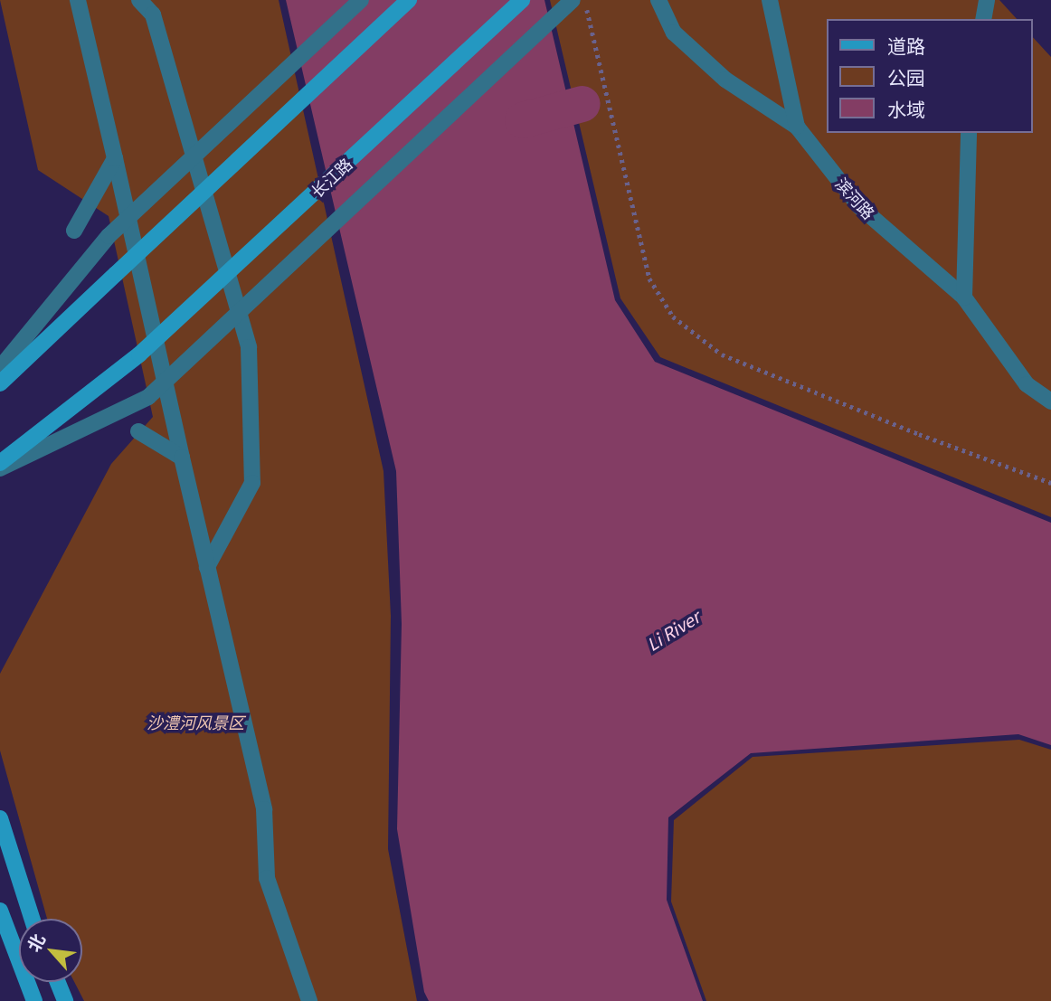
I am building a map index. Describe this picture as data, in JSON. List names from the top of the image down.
{
  "streets": {
    "main road": ["长江路"],
    "street": ["滨河路"]
  },
  "water": ["Li River"],
  "parks": ["沙澧河风景区"],
  "legend": ["道路", "公园", "水域"],
  "north": "top left"
}
